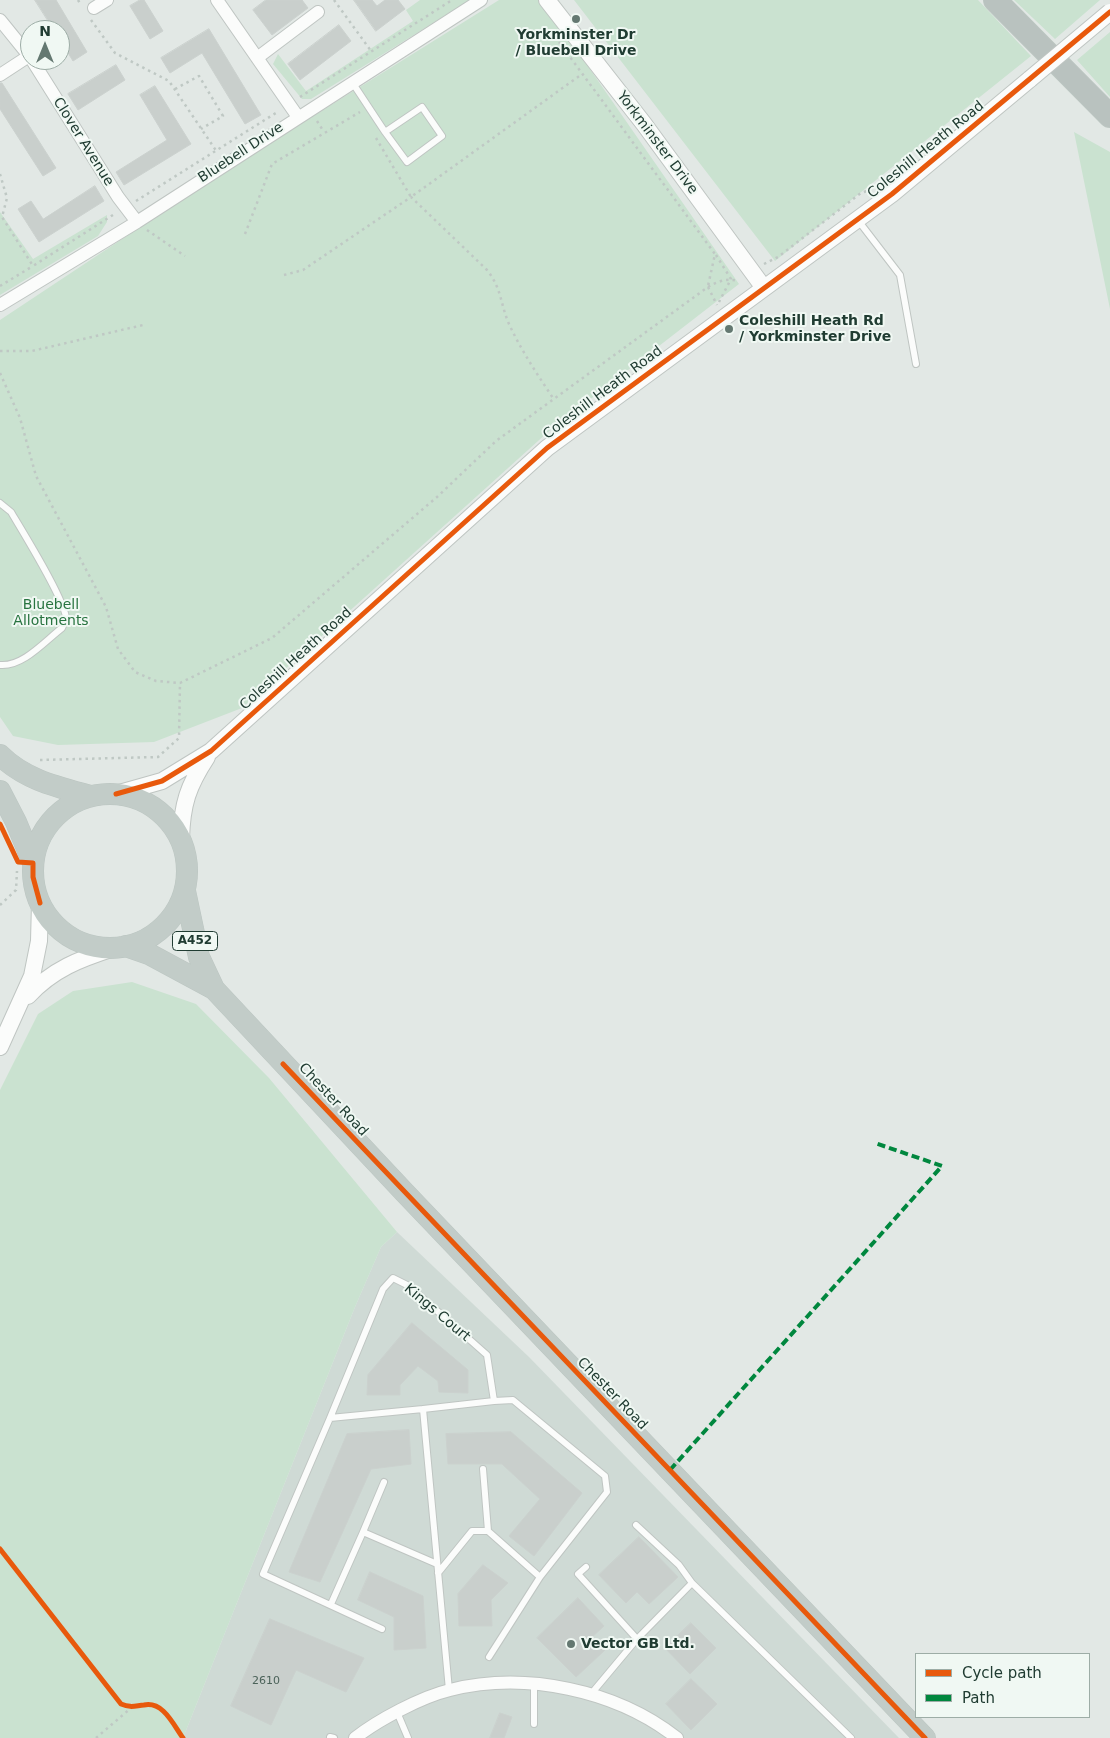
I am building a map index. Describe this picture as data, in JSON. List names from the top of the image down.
{
  "streets": {
    "highway": ["A452", "Chester Road"],
    "street": [
      "Clover Avenue",
      "Yorkminster Drive",
      "Coleshill Heath Road",
      "Bluebell Drive"
    ],
    "lane": ["Kings Court"]
  },
  "crossings": [
    ["Clover Avenue", "Bluebell Drive"],
    ["Yorkminster Drive", "Coleshill Heath Road"],
    ["Coleshill Heath Road", "Chester Road"]
  ],
  "parks": ["Bluebell Allotments"],
  "places": ["Yorkminster Dr / Bluebell Drive", "Coleshill Heath Rd / Yorkminster Drive", "Vector GB Ltd."],
  "house_numbers": ["2610"],
  "legend": ["Cycle path", "Path"],
  "north": "top"
}
